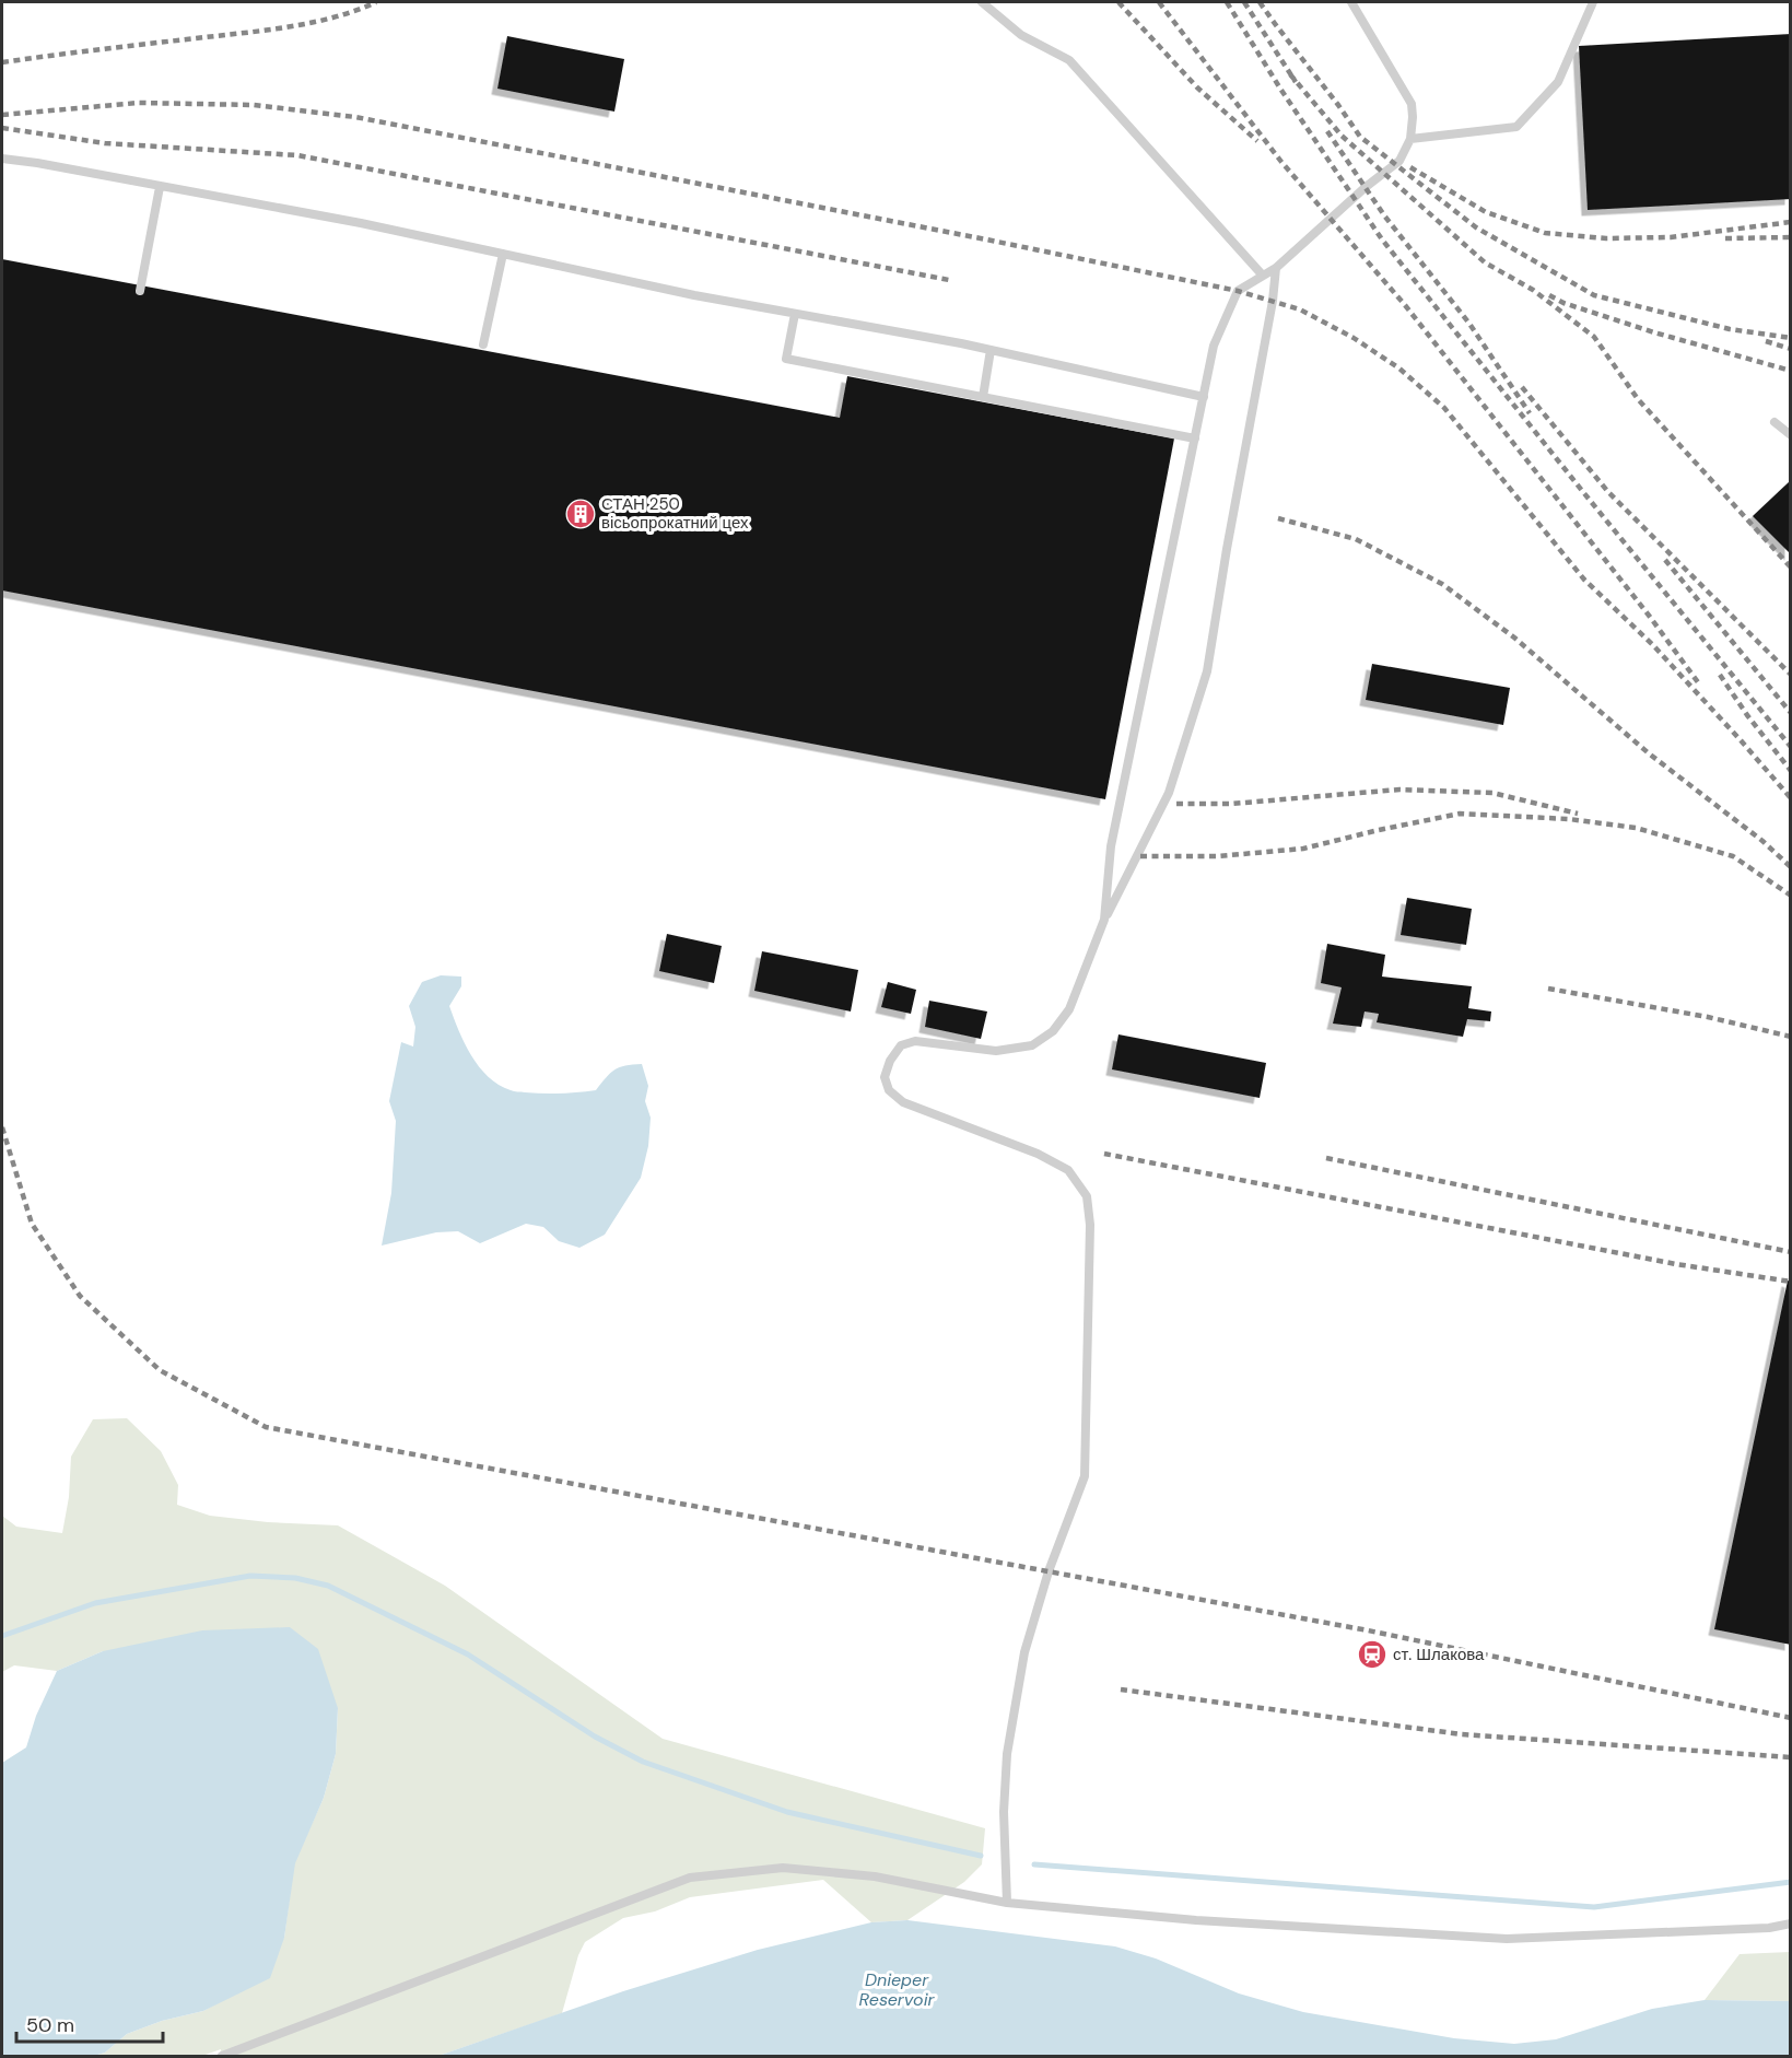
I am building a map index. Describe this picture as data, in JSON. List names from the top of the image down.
{
  "water": ["Dnieper Reservoir"],
  "places": {
    "building": ["СТАН 250 вісьопрокатний цех"],
    "station": ["ст. Шлакова"]
  },
  "scale_bar": "50 m"
}
